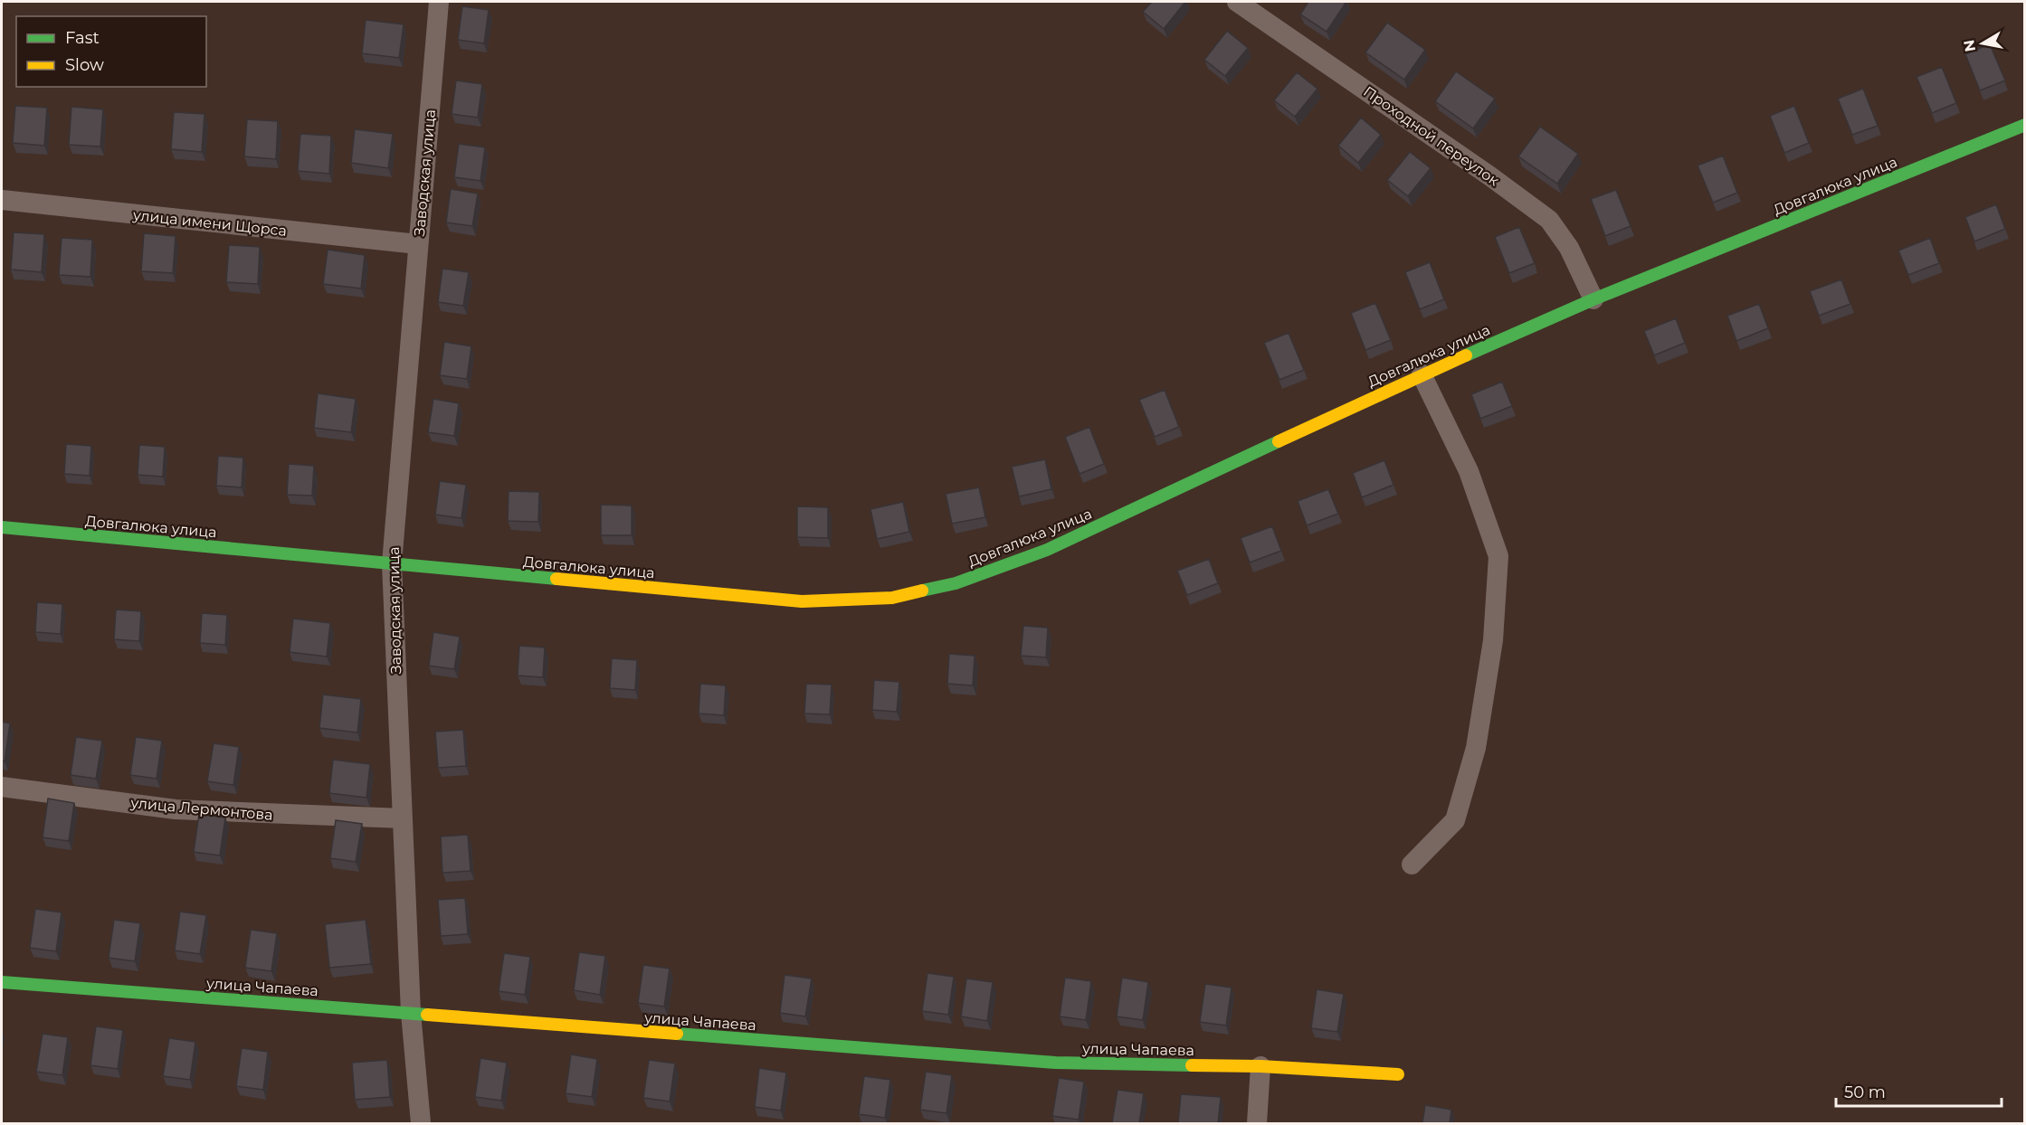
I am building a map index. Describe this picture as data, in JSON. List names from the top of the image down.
{
  "streets": {
    "street": [
      "Проходной переулок",
      "Заводская улица",
      "Довгалюка улица",
      "улица имени Щорса",
      "улица Лермонтова",
      "улица Чапаева"
    ]
  },
  "crossings": [
    ["Проходной переулок", "Довгалюка улица"],
    ["Заводская улица", "Довгалюка улица"],
    ["Заводская улица", "улица имени Щорса"],
    ["Заводская улица", "улица Лермонтова"],
    ["Заводская улица", "улица Чапаева"]
  ],
  "legend": ["Fast", "Slow"],
  "scale_bar": "50 m",
  "north": "left"
}
